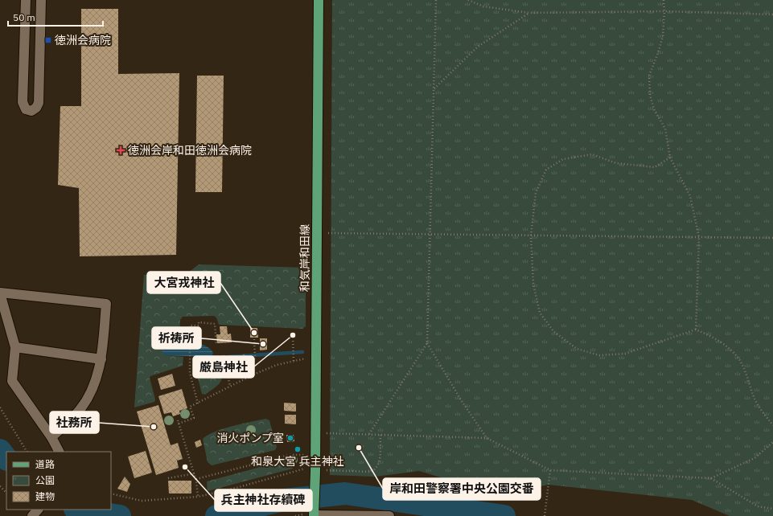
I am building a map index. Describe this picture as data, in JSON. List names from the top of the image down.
{
  "streets": {
    "main road": ["和気岸和田線"]
  },
  "places": {
    "transit": ["徳洲会病院"],
    "health": ["徳洲会岸和田徳洲会病院"],
    "other": [
      "大宮戎神社",
      "厳島神社",
      "祈祷所",
      "社務所",
      "消火ポンプ室",
      "岸和田警察署中央公園交番",
      "和泉大宮 兵主神社",
      "兵主神社存續碑"
    ]
  },
  "legend": ["道路", "公園", "建物"],
  "scale_bar": "50 m"
}
